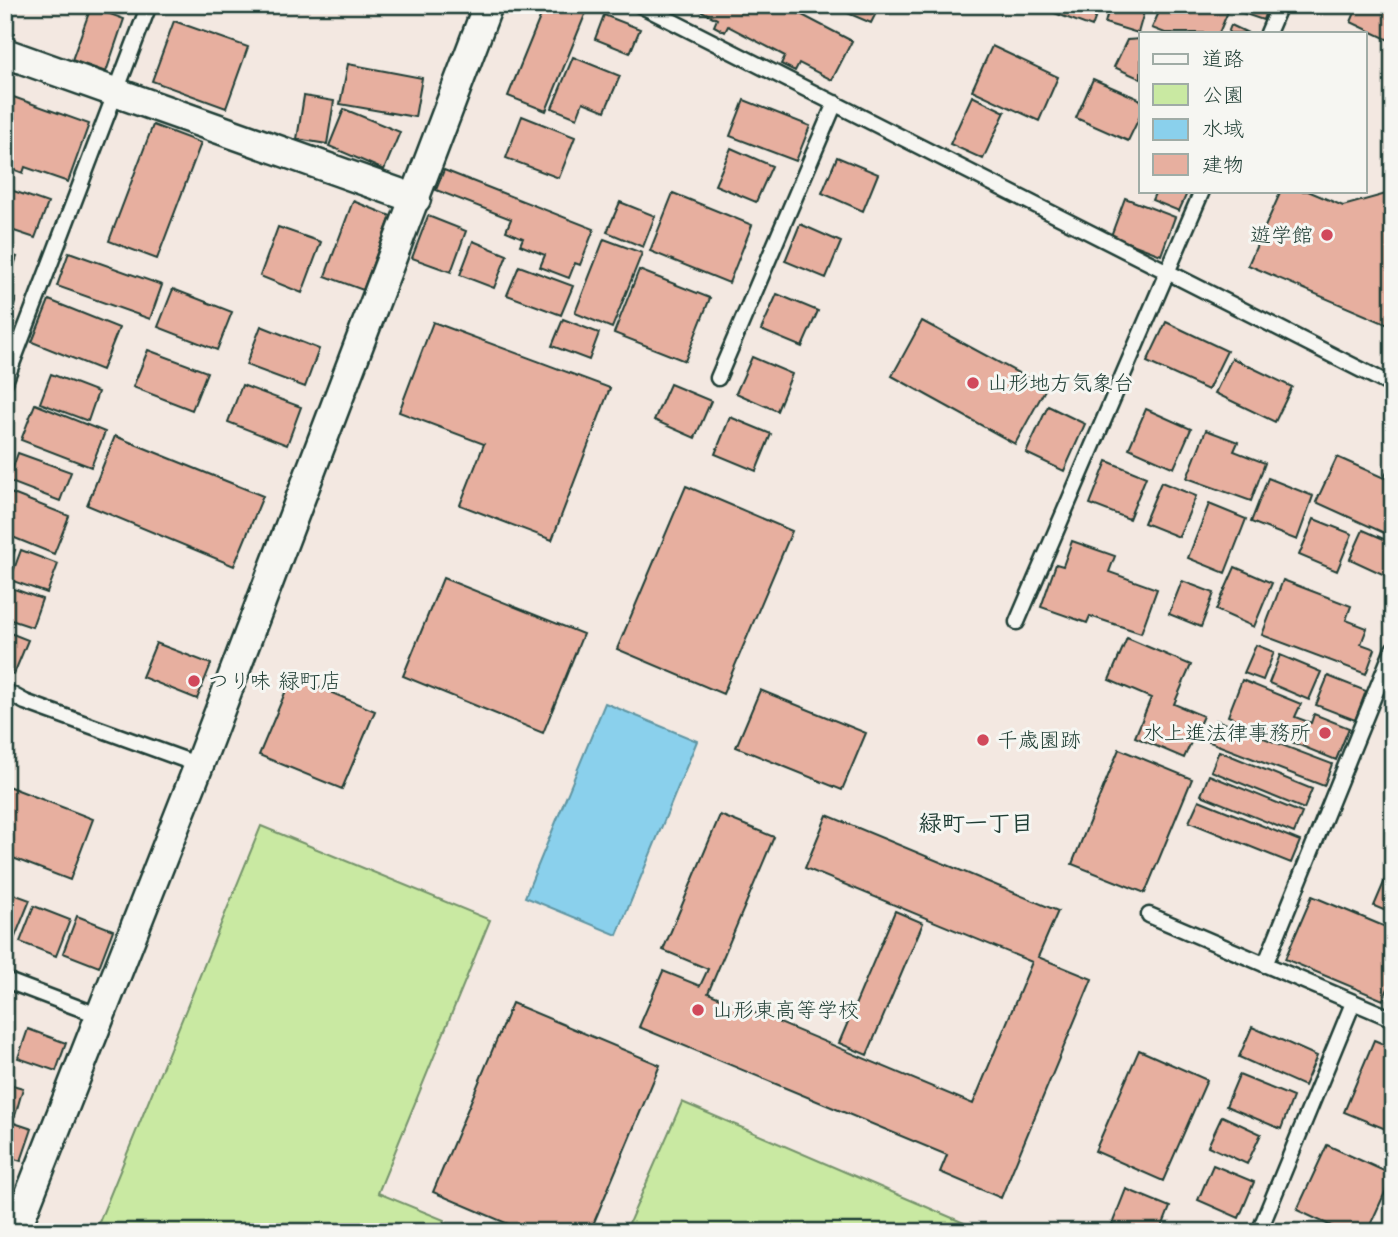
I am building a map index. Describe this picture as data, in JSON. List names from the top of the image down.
{
  "districts": ["緑町一丁目"],
  "places": [
    "遊学館",
    "山形地方気象台",
    "つり味 緑町店",
    "水上進法律事務所",
    "千歳園跡",
    "山形東高等学校"
  ],
  "legend": [
    "道路",
    "公園",
    "水域",
    "建物"
  ]
}
